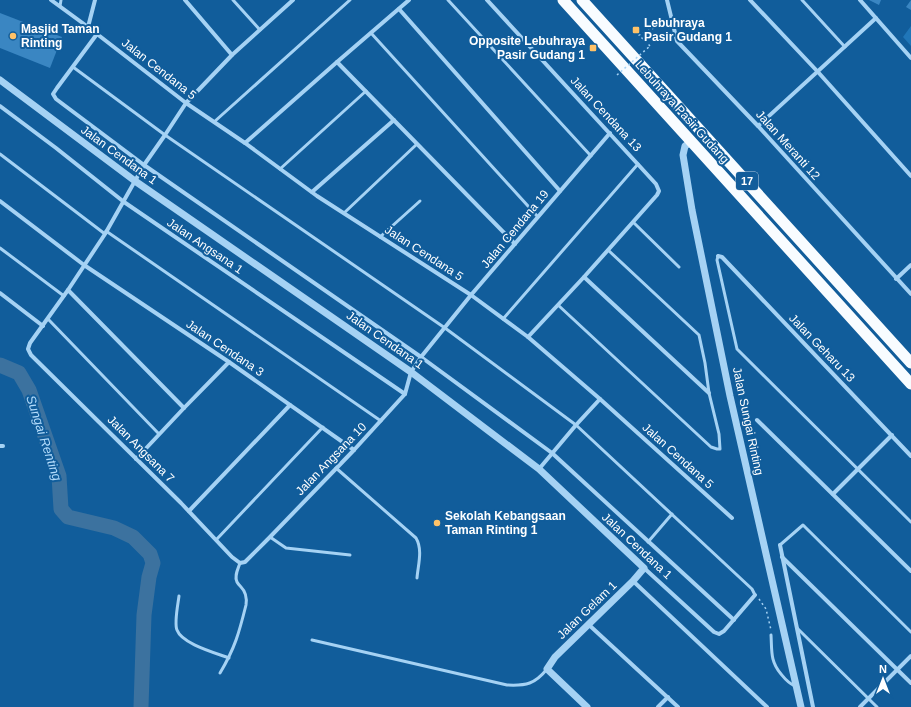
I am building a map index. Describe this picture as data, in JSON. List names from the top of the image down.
{
  "streets": {
    "highway": ["Lebuhraya Pasir Gudang", "17"],
    "street": [
      "Jalan Cendana 5",
      "Jalan Cendana 13",
      "Jalan Meranti 12",
      "Jalan Cendana 1",
      "Jalan Cendana 19",
      "Jalan Angsana 1",
      "Jalan Cendana 3",
      "Jalan Geharu 13",
      "Jalan Sungai Rinting",
      "Jalan Angsana 7",
      "Jalan Angsana 10",
      "Jalan Gelam 1"
    ]
  },
  "crossings": [
    ["Jalan Cendana 5", "Jalan Cendana 19"],
    ["Lebuhraya Pasir Gudang", "Jalan Sungai Rinting"],
    ["Jalan Cendana 13", "Jalan Cendana 19"],
    ["Jalan Cendana 1", "Jalan Cendana 19"],
    ["Jalan Cendana 1", "Jalan Angsana 10"],
    ["Jalan Cendana 1", "Jalan Gelam 1"],
    ["Jalan Cendana 19", "Jalan Angsana 10"],
    ["Jalan Angsana 1", "Jalan Angsana 10"],
    ["Jalan Cendana 3", "Jalan Angsana 10"],
    ["Jalan Angsana 7", "Jalan Angsana 10"]
  ],
  "water": ["Sungai Renting"],
  "places": {
    "transit": ["Lebuhraya Pasir Gudang 1", "Opposite Lebuhraya Pasir Gudang 1"],
    "other": ["Masjid Taman Rinting", "Sekolah Kebangsaan Taman Rinting 1"]
  },
  "north": "top"
}
